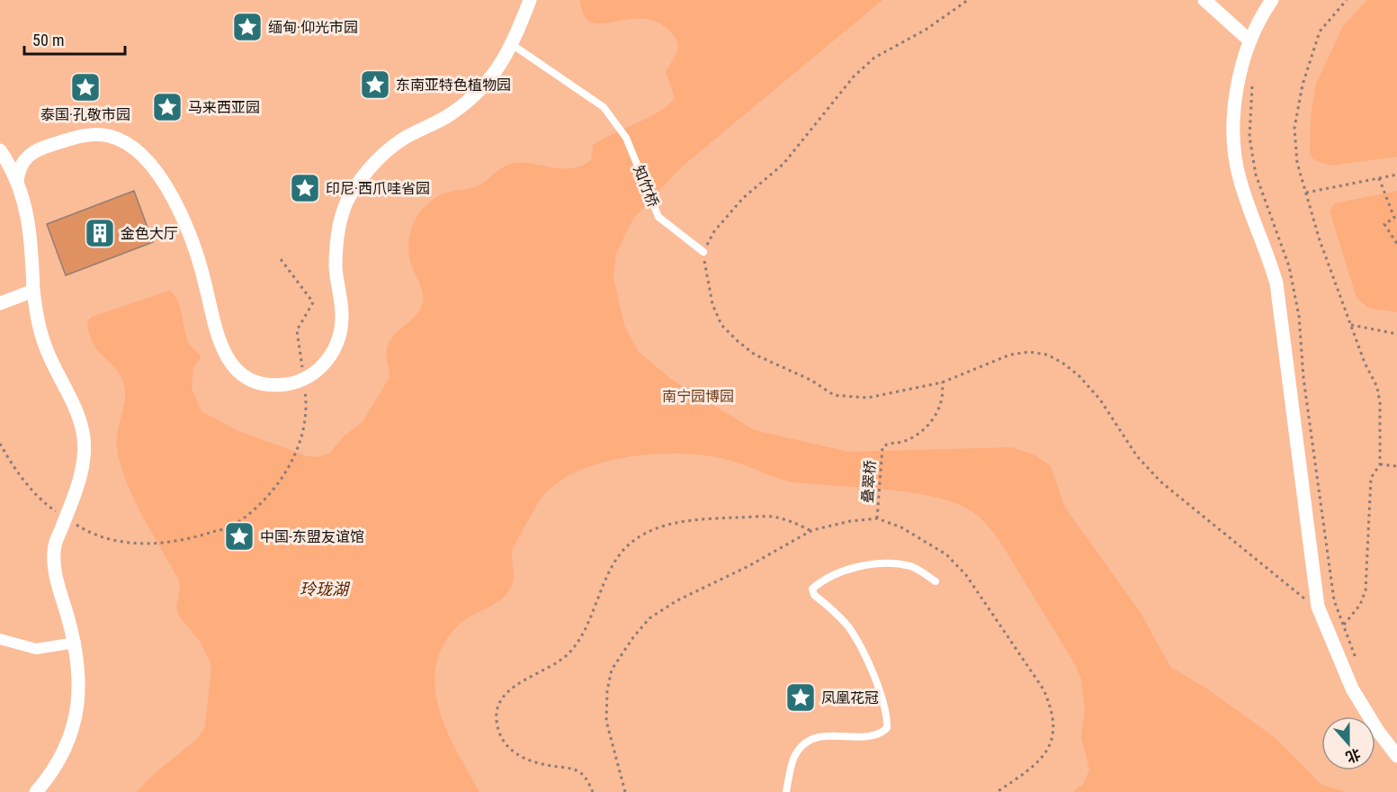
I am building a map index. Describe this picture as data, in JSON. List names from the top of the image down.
{
  "streets": {
    "lane": ["知竹桥"],
    "path": ["叠翠桥"]
  },
  "water": ["玲珑湖"],
  "parks": ["南宁园博园"],
  "places": {
    "place": [
      "缅甸·仰光市园",
      "东南亚特色植物园",
      "泰国·孔敬市园",
      "马来西亚园",
      "印尼·西爪哇省园",
      "中国-东盟友谊馆",
      "凤凰花冠"
    ],
    "building": ["金色大厅"]
  },
  "scale_bar": "50 m",
  "north": "bottom"
}
